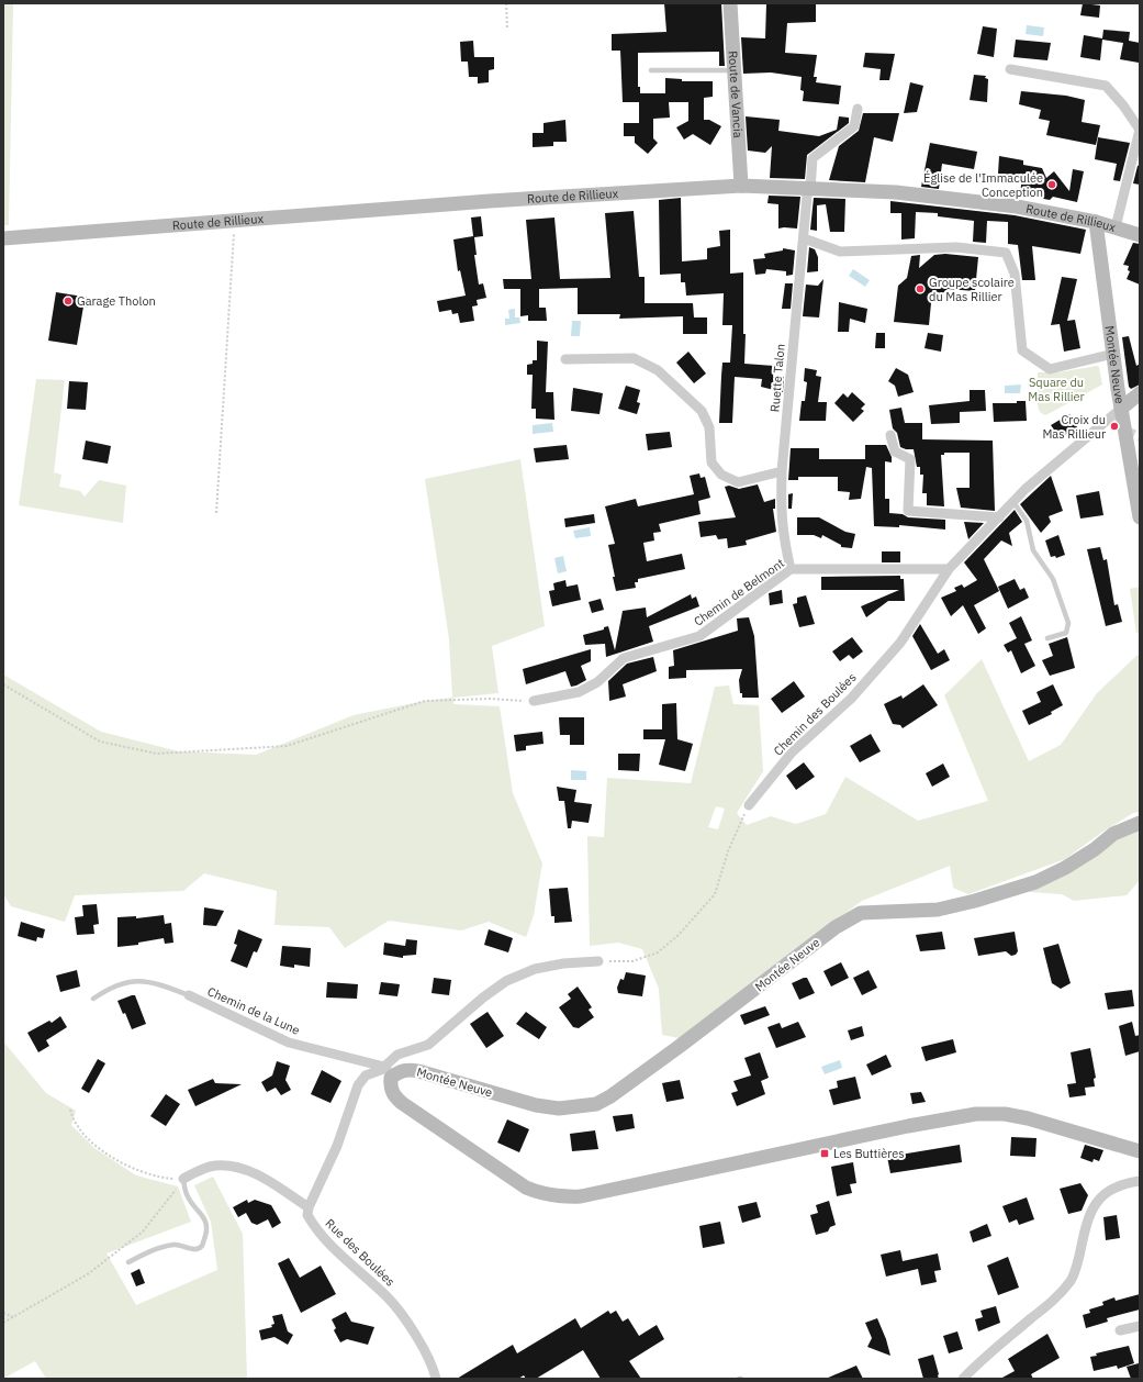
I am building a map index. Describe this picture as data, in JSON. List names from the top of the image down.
{
  "streets": {
    "street": [
      "Route de Vancia",
      "Route de Rillieux",
      "Montée Neuve",
      "Ruette Talon",
      "Chemin de Belmont",
      "Chemin des Boulées",
      "Chemin de la Lune",
      "Rue des Boulées"
    ]
  },
  "crossings": [
    ["Route de Vancia", "Route de Rillieux"],
    ["Route de Rillieux", "Montée Neuve"],
    ["Route de Rillieux", "Ruette Talon"],
    ["Montée Neuve", "Chemin des Boulées"],
    ["Ruette Talon", "Chemin de Belmont"],
    ["Chemin de Belmont", "Chemin des Boulées"]
  ],
  "parks": ["Square du Mas Rillier"],
  "places": {
    "other": [
      "Église de l'Immaculée Conception",
      "Groupe scolaire du Mas Rillier",
      "Garage Tholon",
      "Croix du Mas Rillieur"
    ],
    "transit": ["Les Buttières"]
  }
}
